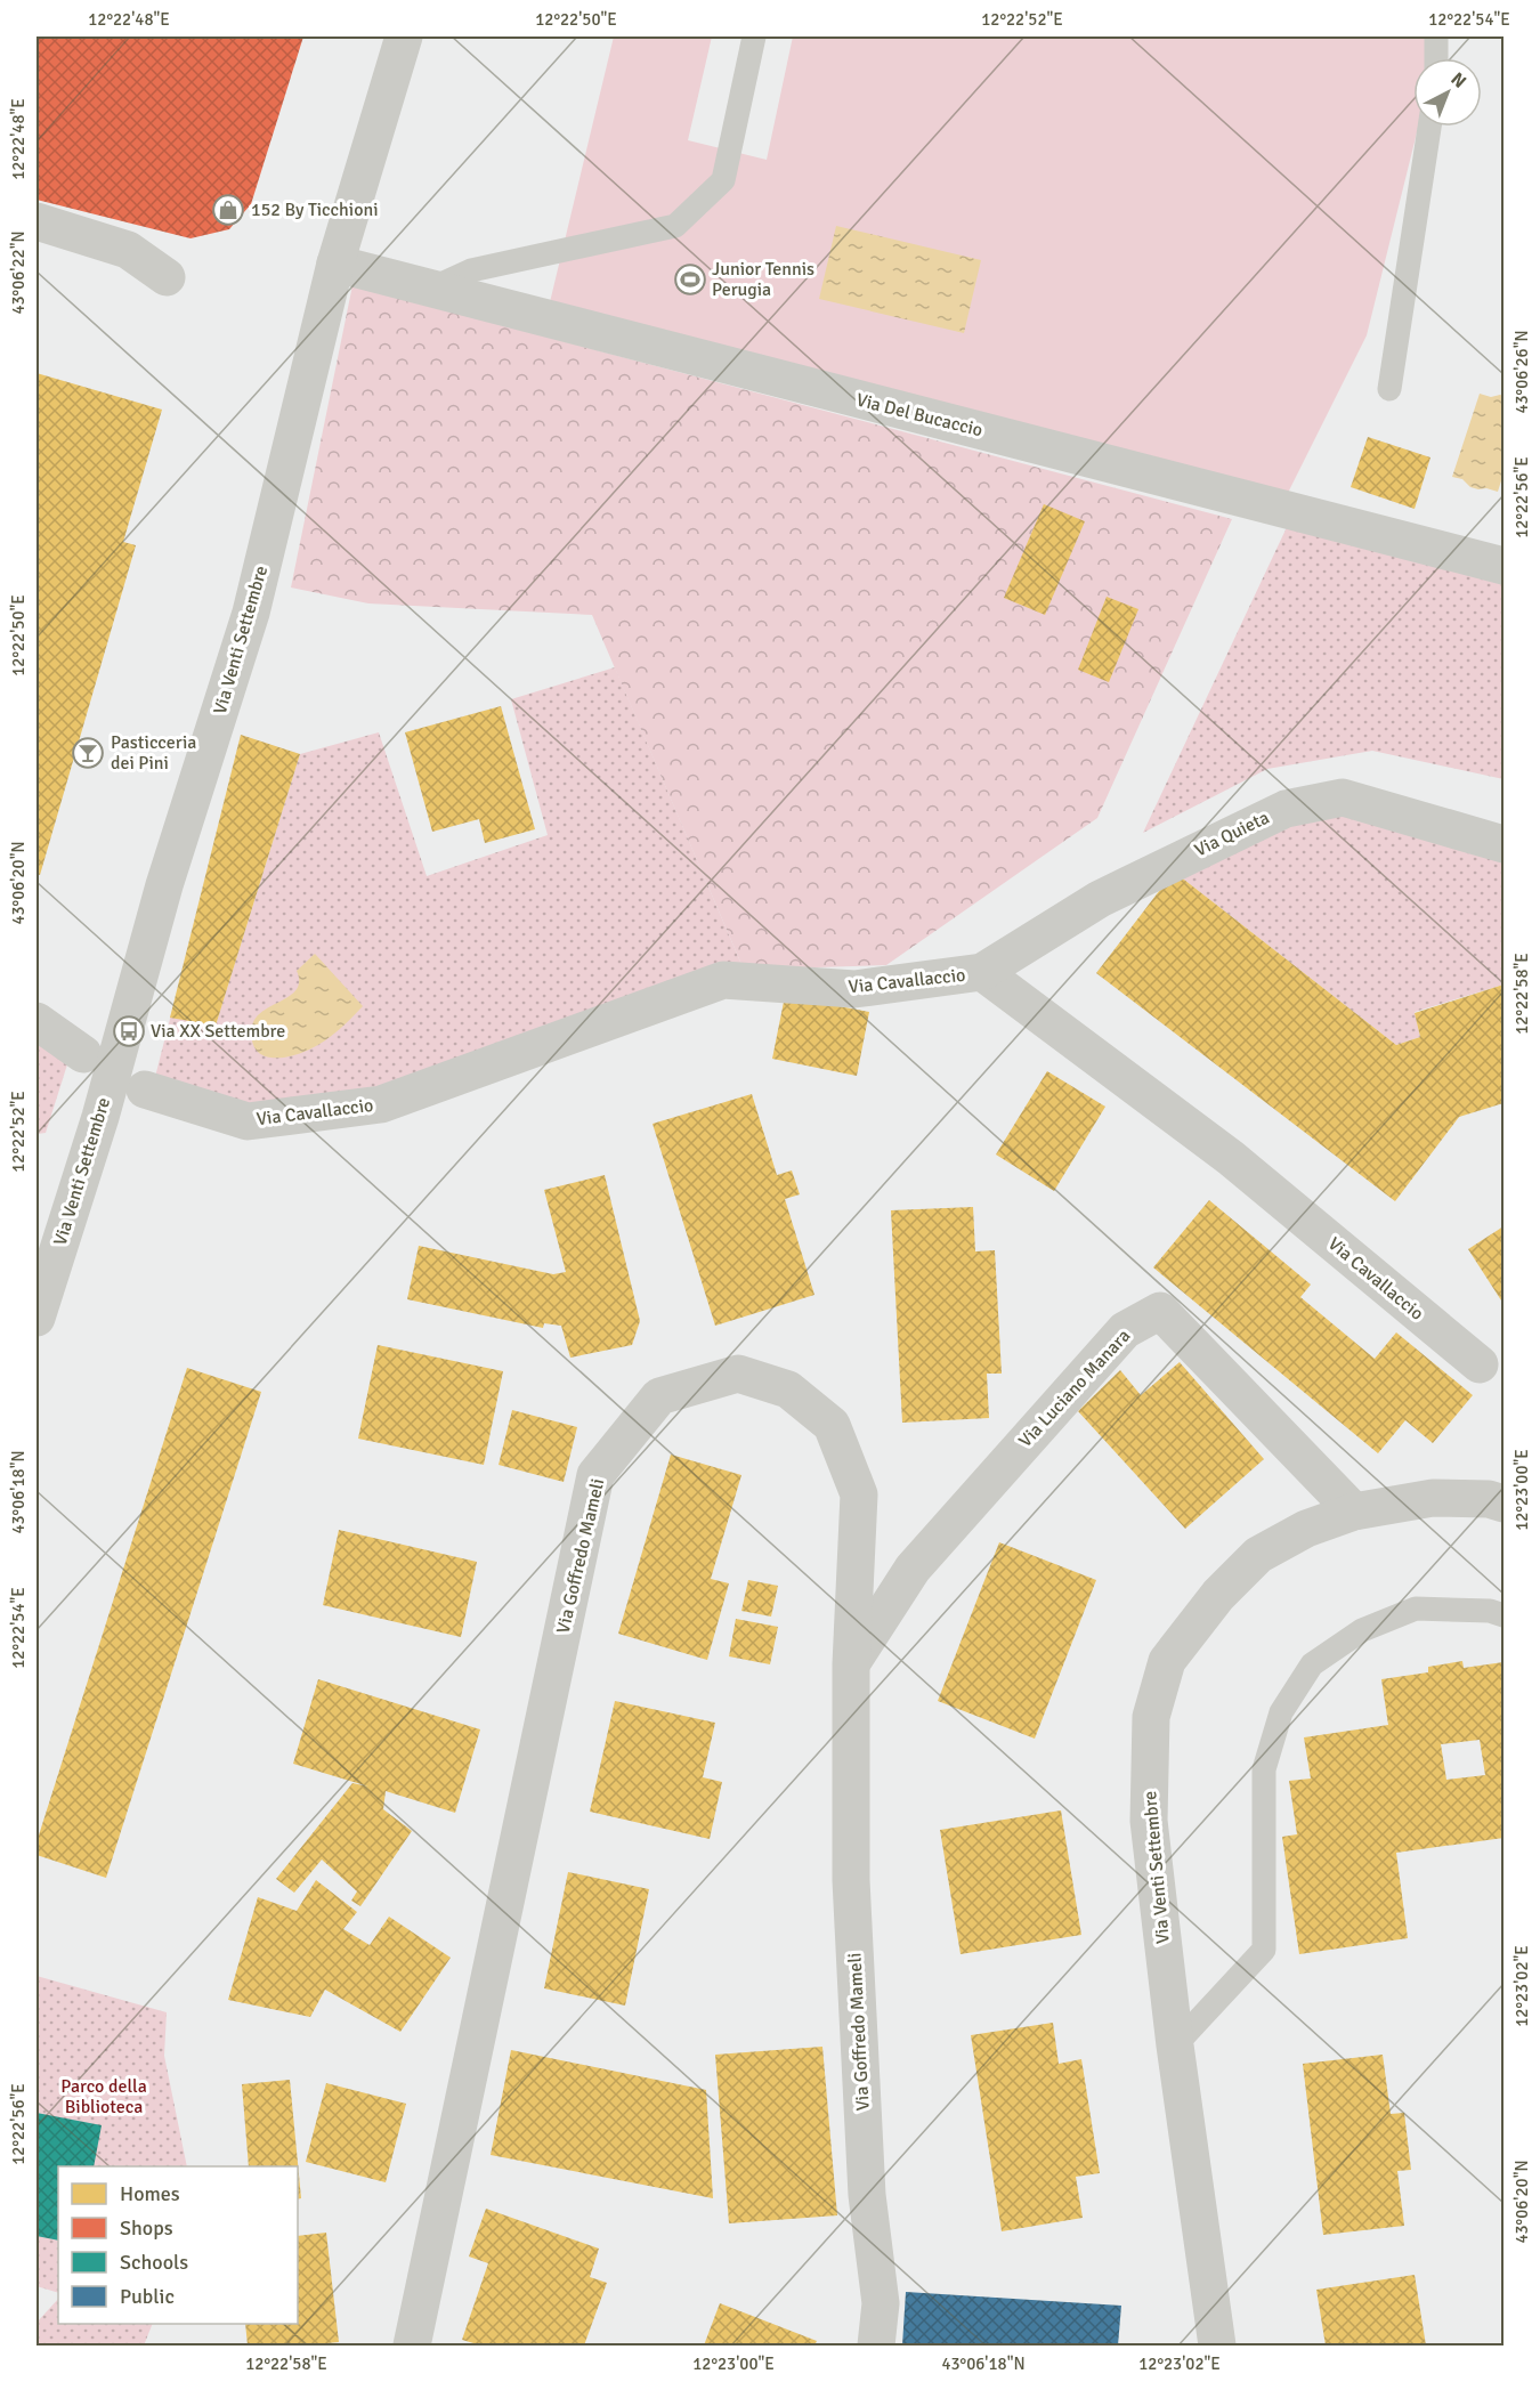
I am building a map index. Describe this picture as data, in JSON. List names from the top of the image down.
{
  "streets": {
    "street": [
      "Via Del Bucaccio",
      "Via Venti Settembre",
      "Via Quieta",
      "Via Cavallaccio",
      "Via Luciano Manara",
      "Via Goffredo Mameli"
    ]
  },
  "crossings": [
    ["Via Del Bucaccio", "Via Venti Settembre"],
    ["Via Venti Settembre", "Via Luciano Manara"],
    ["Via Quieta", "Via Cavallaccio"],
    ["Via Luciano Manara", "Via Goffredo Mameli"]
  ],
  "parks": ["Parco della Biblioteca"],
  "places": {
    "shop": ["152 By Ticchioni"],
    "sports": ["Junior Tennis Perugia"],
    "bar": ["Pasticceria dei Pini"],
    "bus stop": ["Via XX Settembre"]
  },
  "legend": [
    "Homes",
    "Shops",
    "Schools",
    "Public"
  ],
  "north": "top right",
  "coordinates": [
    "12°22'48\"E",
    "12°22'50\"E",
    "12°22'52\"E",
    "12°22'54\"E",
    "43°06'22\"N",
    "43°06'26\"N",
    "12°22'56\"E",
    "43°06'20\"N",
    "12°22'58\"E",
    "12°23'00\"E",
    "43°06'18\"N",
    "12°23'02\"E"
  ]
}
